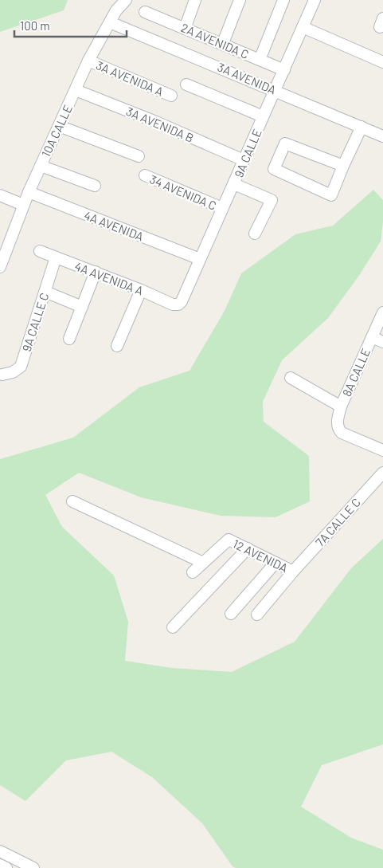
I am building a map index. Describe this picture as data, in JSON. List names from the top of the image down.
{
  "streets": {
    "street": [
      "2A AVENIDA C",
      "3A AVENIDA A",
      "3A AVENIDA",
      "3A AVENIDA B",
      "10A CALLE",
      "9A CALLE",
      "34 AVENIDA C",
      "4A AVENIDA",
      "4A AVENIDA A",
      "9A CALLE C",
      "8A CALLE",
      "7A CALLE C",
      "12 AVENIDA"
    ]
  },
  "crossings": [
    ["2A AVENIDA C", "9A CALLE"],
    ["3A AVENIDA A", "10A CALLE"],
    ["3A AVENIDA", "10A CALLE"],
    ["3A AVENIDA", "9A CALLE"],
    ["3A AVENIDA B", "10A CALLE"],
    ["3A AVENIDA B", "9A CALLE"],
    ["10A CALLE", "4A AVENIDA"],
    ["9A CALLE", "34 AVENIDA C"],
    ["9A CALLE", "4A AVENIDA"],
    ["9A CALLE", "4A AVENIDA A"],
    ["4A AVENIDA A", "9A CALLE C"],
    ["7A CALLE C", "12 AVENIDA"]
  ],
  "scale_bar": "100 m"
}
